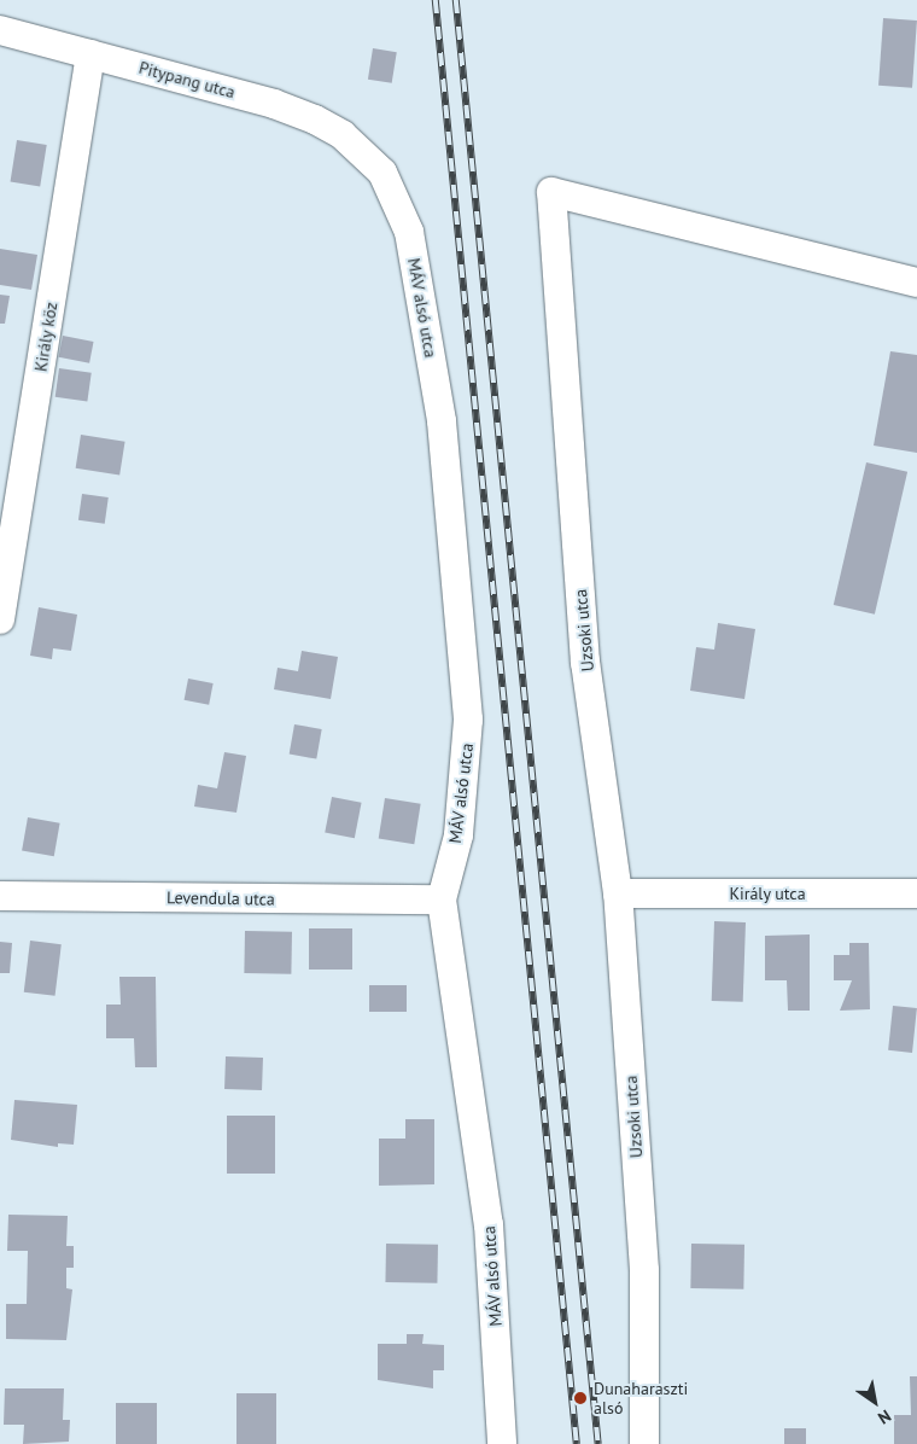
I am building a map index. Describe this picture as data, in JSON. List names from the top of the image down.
{
  "streets": {
    "street": [
      "Pitypang utca",
      "MÁV alsó utca",
      "Király köz",
      "Uzsoki utca",
      "Király utca",
      "Levendula utca"
    ]
  },
  "crossings": [
    ["Pitypang utca", "MÁV alsó utca"],
    ["Pitypang utca", "Király köz"],
    ["MÁV alsó utca", "Levendula utca"],
    ["Uzsoki utca", "Király utca"]
  ],
  "places": ["Dunaharaszti alsó"],
  "north": "bottom right"
}
